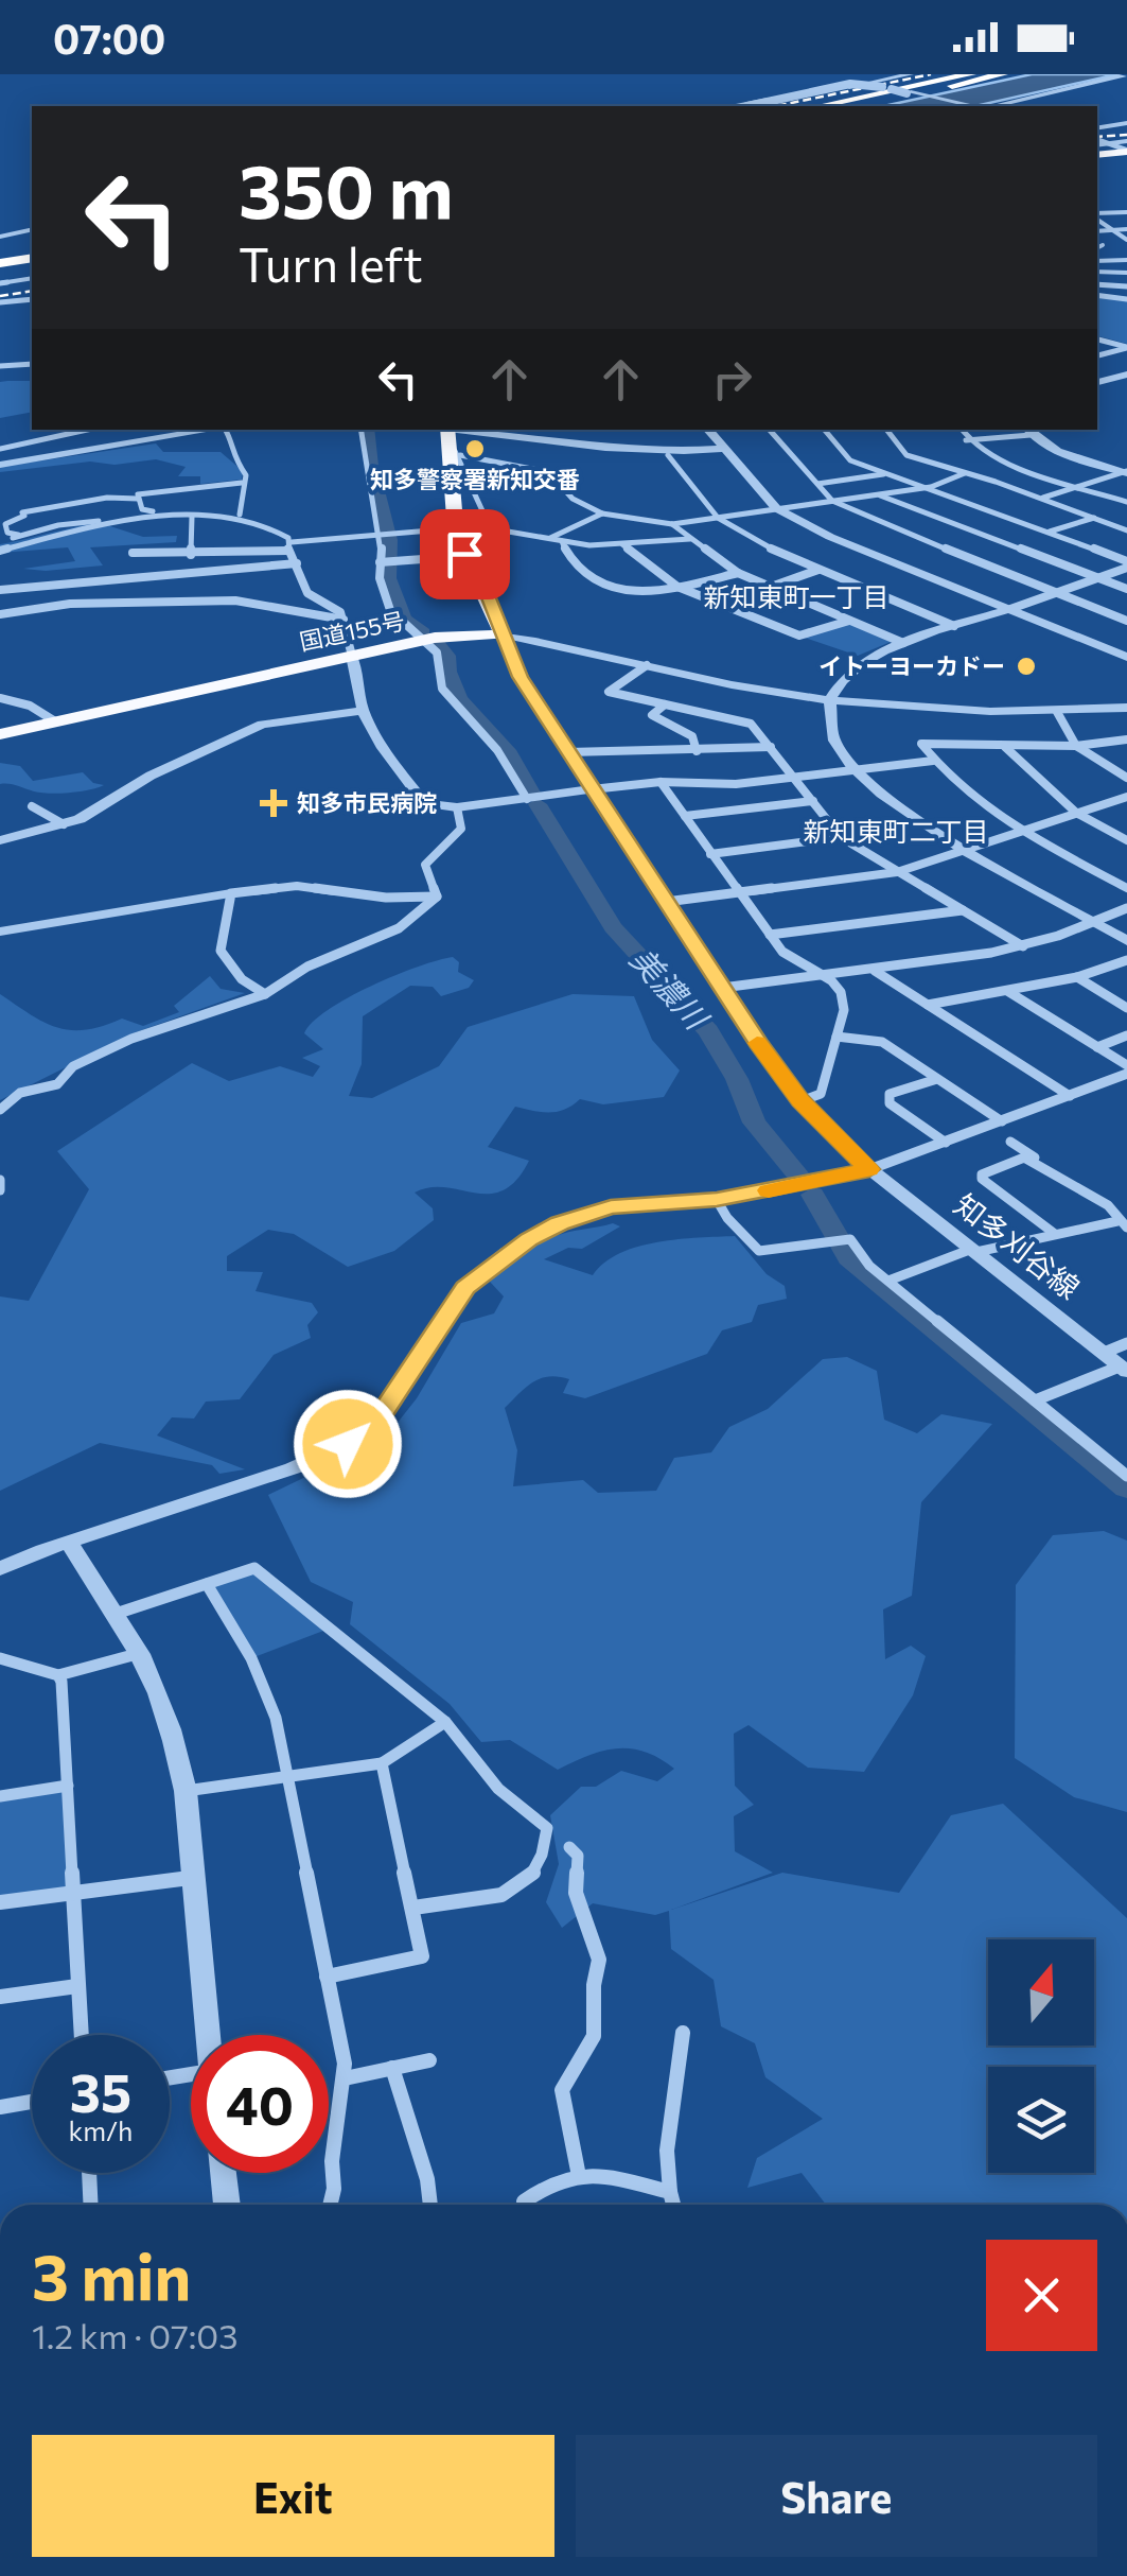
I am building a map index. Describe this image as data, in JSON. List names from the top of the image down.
{
  "streets": {
    "highway": ["国道155号"],
    "street": ["知多刈谷線"]
  },
  "crossings": [
    ["国道155号", "知多刈谷線"]
  ],
  "districts": ["新知東町一丁目", "新知東町二丁目"],
  "water": ["美濃川"],
  "places": {
    "other": ["知多警察署新知交番", "イトーヨーカドー"],
    "health": ["知多市民病院"]
  },
  "north": "top",
  "page": {
    "status": "07:00",
    "turn": ["350 m", "Turn left"],
    "speed": "35 km/h",
    "limit": "40",
    "heading": ["3 min", "1.2 km · 07:03"],
    "buttons": ["Exit", "Share"]
  }
}
